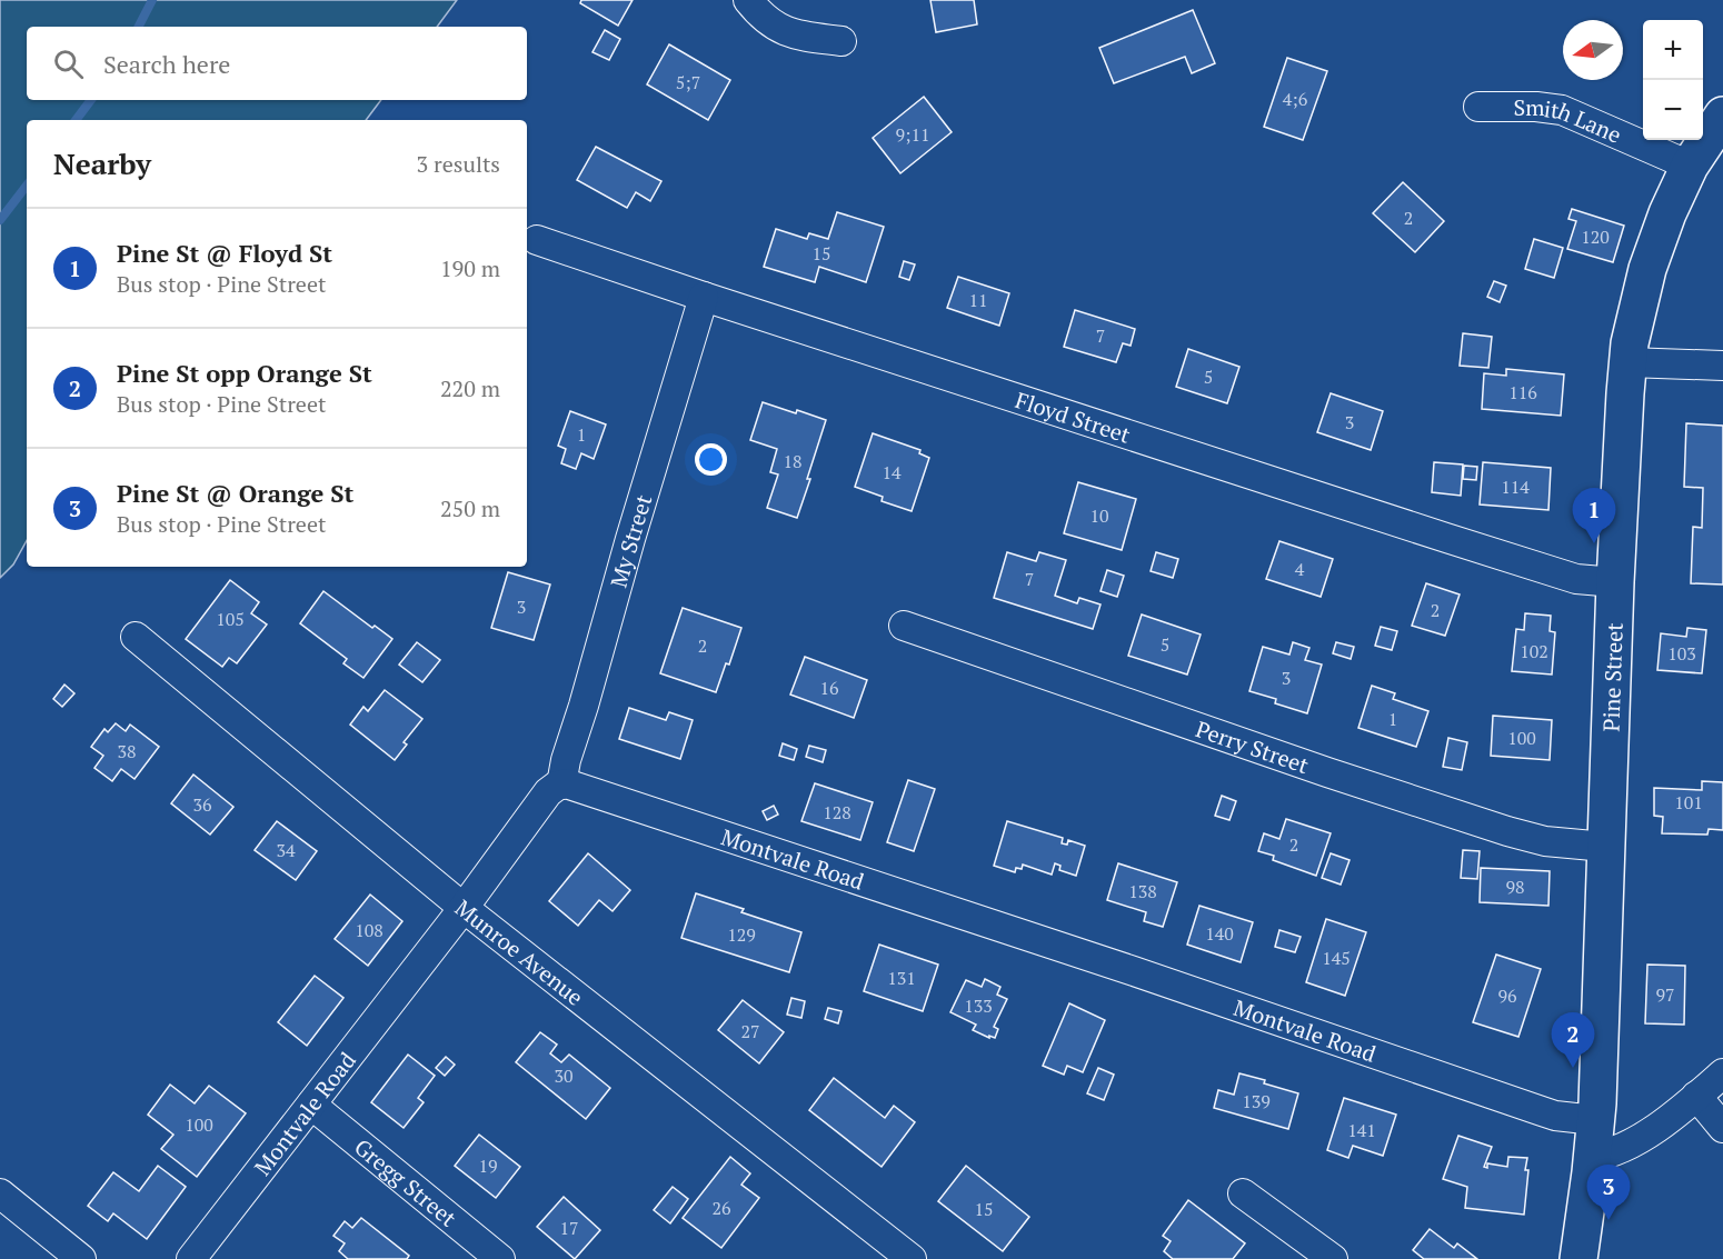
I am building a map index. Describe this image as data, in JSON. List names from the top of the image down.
{
  "streets": {
    "street": [
      "Smith Lane",
      "Floyd Street",
      "My Street",
      "Pine Street",
      "Perry Street",
      "Montvale Road",
      "Munroe Avenue",
      "Gregg Street"
    ]
  },
  "crossings": [
    ["Smith Lane", "Pine Street"],
    ["Floyd Street", "My Street"],
    ["Floyd Street", "Pine Street"],
    ["My Street", "Montvale Road"],
    ["Pine Street", "Perry Street"],
    ["Pine Street", "Montvale Road"],
    ["Montvale Road", "Munroe Avenue"],
    ["Montvale Road", "Gregg Street"]
  ],
  "house_numbers": [
    "5;7",
    "4;6",
    "9;11",
    "2",
    "120",
    "15",
    "11",
    "7",
    "5",
    "116",
    "3",
    "1",
    "18",
    "14",
    "114",
    "10",
    "4",
    "7",
    "3",
    "2",
    "105",
    "5",
    "2",
    "102",
    "103",
    "3",
    "16",
    "1",
    "100",
    "38",
    "101",
    "36",
    "128",
    "2",
    "34",
    "98",
    "138",
    "108",
    "140",
    "129",
    "145",
    "131",
    "97",
    "96",
    "133",
    "27",
    "30",
    "139",
    "100",
    "141",
    "19",
    "26",
    "15",
    "17"
  ],
  "north": "left",
  "page": {
    "map_buttons": ["+", "−"],
    "search": "Search here",
    "heading": ["Nearby", "3 results"],
    "list": [
      {
        "mark": "1",
        "name": "Pine St @ Floyd St",
        "note": "Bus stop · Pine Street",
        "value": "190 m"
      },
      {
        "mark": "2",
        "name": "Pine St opp Orange St",
        "note": "Bus stop · Pine Street",
        "value": "220 m"
      },
      {
        "mark": "3",
        "name": "Pine St @ Orange St",
        "note": "Bus stop · Pine Street",
        "value": "250 m"
      }
    ],
    "pins": ["1", "2", "3"]
  }
}
